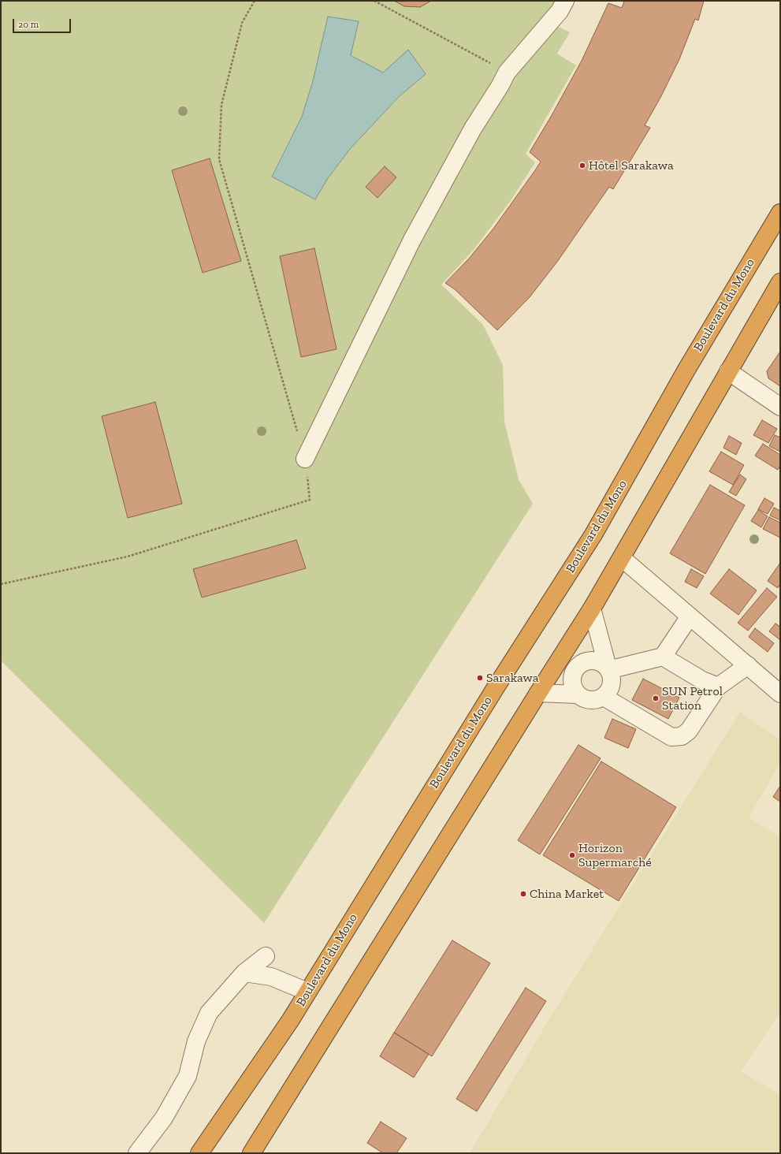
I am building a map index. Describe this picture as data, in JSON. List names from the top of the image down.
{
  "streets": {
    "highway": ["Boulevard du Mono"]
  },
  "places": [
    "Hôtel Sarakawa",
    "Sarakawa",
    "SUN Petrol Station",
    "Horizon Supermarché",
    "China Market"
  ],
  "scale_bar": "20 m"
}
